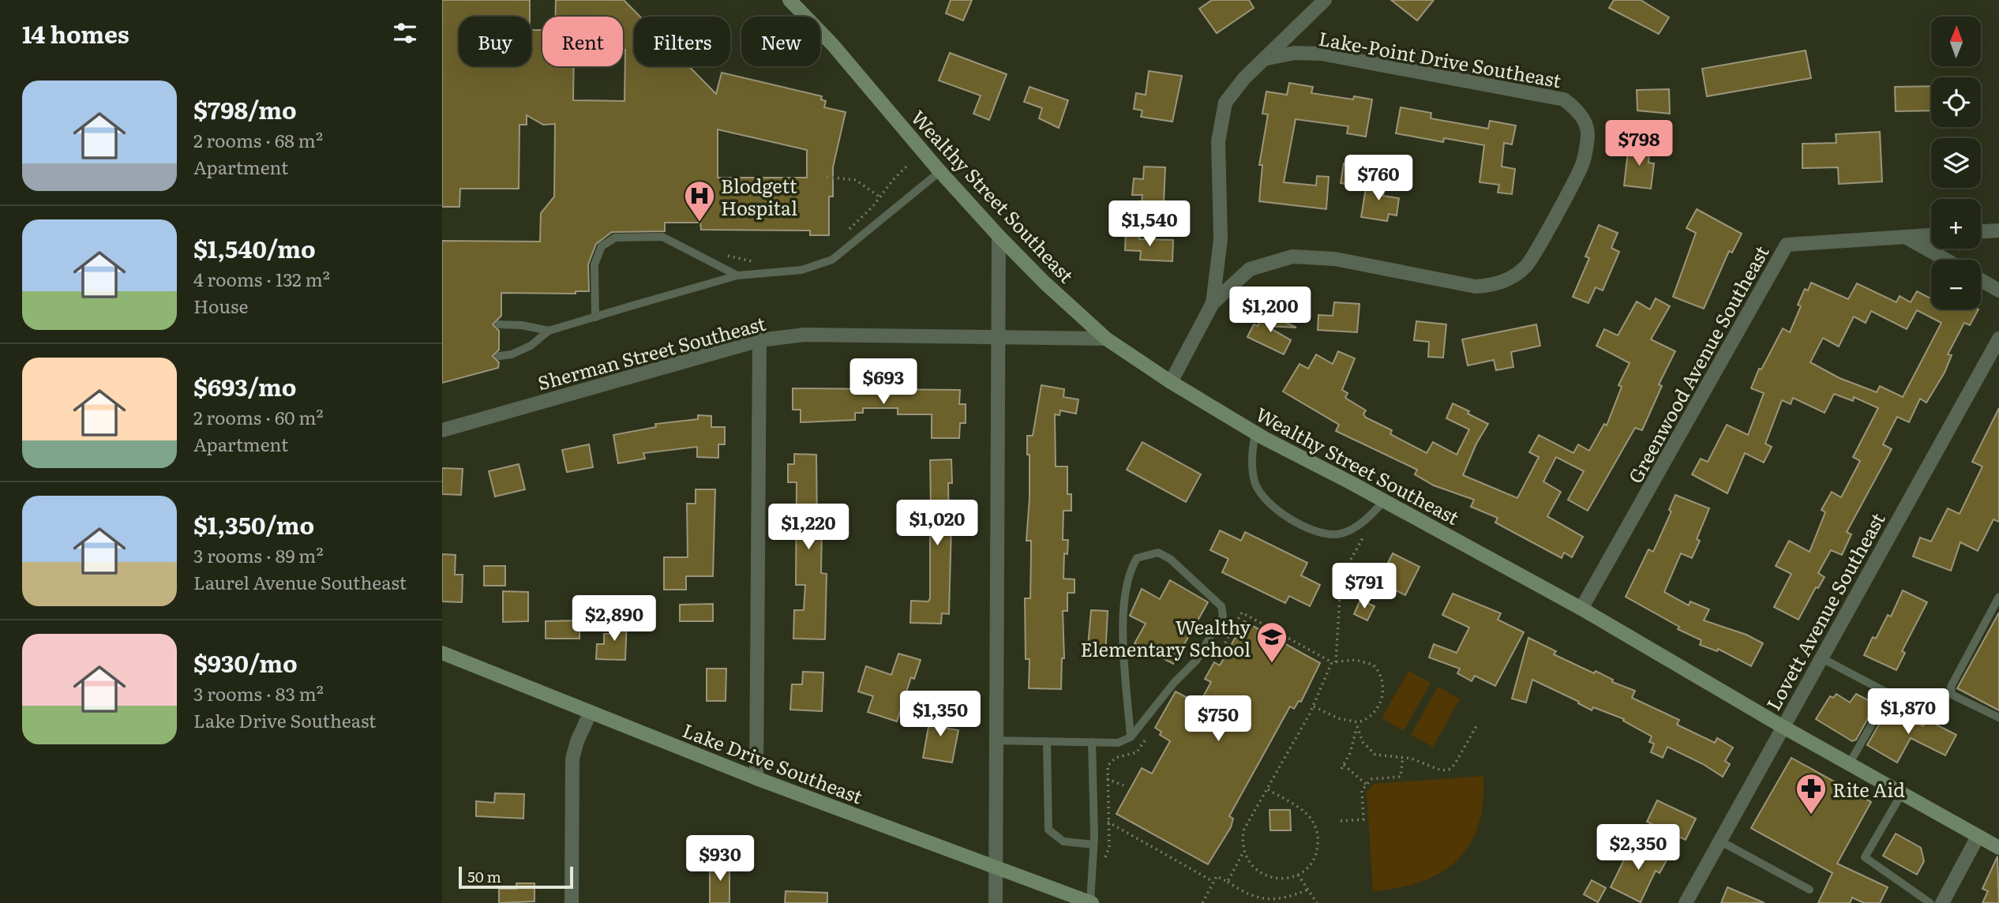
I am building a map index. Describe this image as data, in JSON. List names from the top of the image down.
{
  "streets": {
    "main road": ["Wealthy Street Southeast", "Lake Drive Southeast"],
    "street": [
      "Lake-Point Drive Southeast",
      "Sherman Street Southeast",
      "Greenwood Avenue Southeast",
      "Lovett Avenue Southeast"
    ]
  },
  "crossings": [
    ["Wealthy Street Southeast", "Sherman Street Southeast"],
    ["Wealthy Street Southeast", "Greenwood Avenue Southeast"],
    ["Wealthy Street Southeast", "Lovett Avenue Southeast"]
  ],
  "places": {
    "hospital": ["Blodgett Hospital"],
    "school or university": ["Wealthy Elementary School"],
    "pharmacy": ["Rite Aid"]
  },
  "scale_bar": "50 m",
  "north": "top",
  "page": {
    "heading": "14 homes",
    "map_buttons": ["+", "−"],
    "chip": [
      "Buy",
      "Rent",
      "Filters",
      "New"
    ],
    "list": [
      {
        "name": "$798/mo",
        "note": "2 rooms · 68 m² · Apartment"
      },
      {
        "name": "$1,540/mo",
        "note": "4 rooms · 132 m² · House"
      },
      {
        "name": "$693/mo",
        "note": "2 rooms · 60 m² · Apartment"
      },
      {
        "name": "$1,350/mo",
        "note": "3 rooms · 89 m² · Laurel Avenue Southeast"
      },
      {
        "name": "$930/mo",
        "note": "3 rooms · 83 m² · Lake Drive Southeast"
      }
    ],
    "price": [
      "$798",
      "$760",
      "$1,540",
      "$1,200",
      "$693",
      "$1,020",
      "$1,220",
      "$791",
      "$2,890",
      "$1,870",
      "$1,350",
      "$750",
      "$2,350",
      "$930"
    ],
    "scale": "50 m"
  }
}
